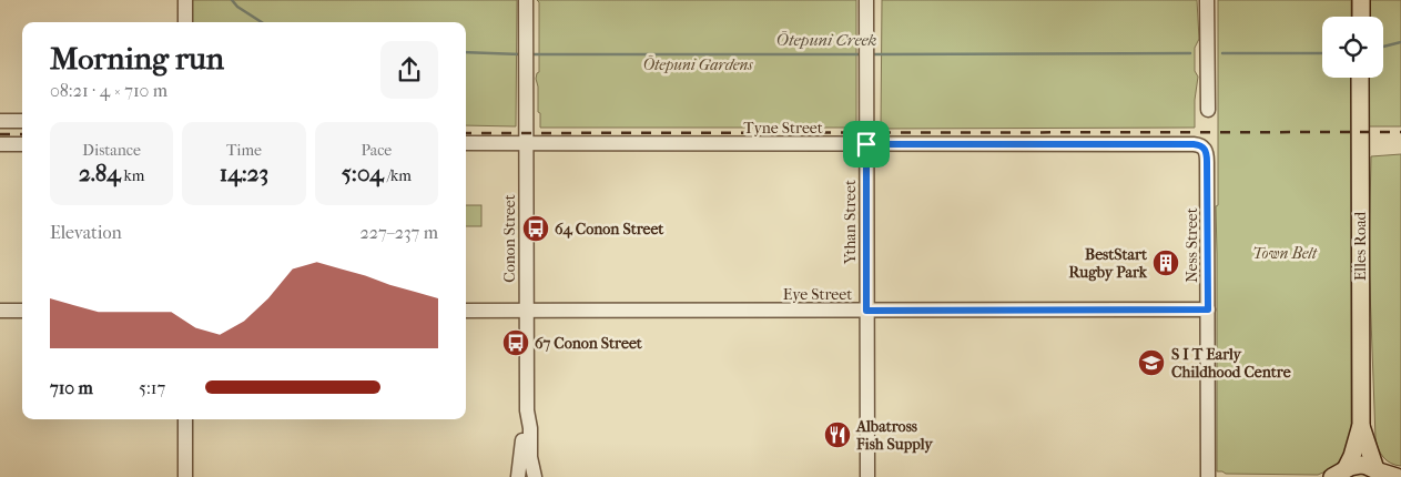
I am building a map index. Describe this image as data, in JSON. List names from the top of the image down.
{
  "streets": {
    "main road": ["Elles Road"],
    "street": [
      "Tyne Street",
      "Ythan Street",
      "Conon Street",
      "Ness Street",
      "Eye Street"
    ]
  },
  "crossings": [
    ["Tyne Street", "Ythan Street"],
    ["Tyne Street", "Conon Street"],
    ["Tyne Street", "Ness Street"],
    ["Ythan Street", "Eye Street"],
    ["Conon Street", "Eye Street"],
    ["Ness Street", "Eye Street"]
  ],
  "water": ["Ōtepuni Creek"],
  "parks": ["Ōtepuni Gardens", "Town Belt"],
  "places": {
    "bus stop": ["64 Conon Street", "67 Conon Street"],
    "building": ["BestStart Rugby Park"],
    "school or university": ["S I T Early Childhood Centre"],
    "restaurant": ["Albatross Fish Supply"]
  },
  "page": {
    "heading": ["Morning run", "08:21 · 4 × 710 m"],
    "stats": [
      ["Distance", "2.84 km"],
      ["Time", "14:23"],
      ["Pace", "5:04 /km"]
    ],
    "chart": ["Elevation", "227–237 m"],
    "list": [
      {
        "name": "710 m",
        "note": "5:17"
      }
    ]
  }
}
